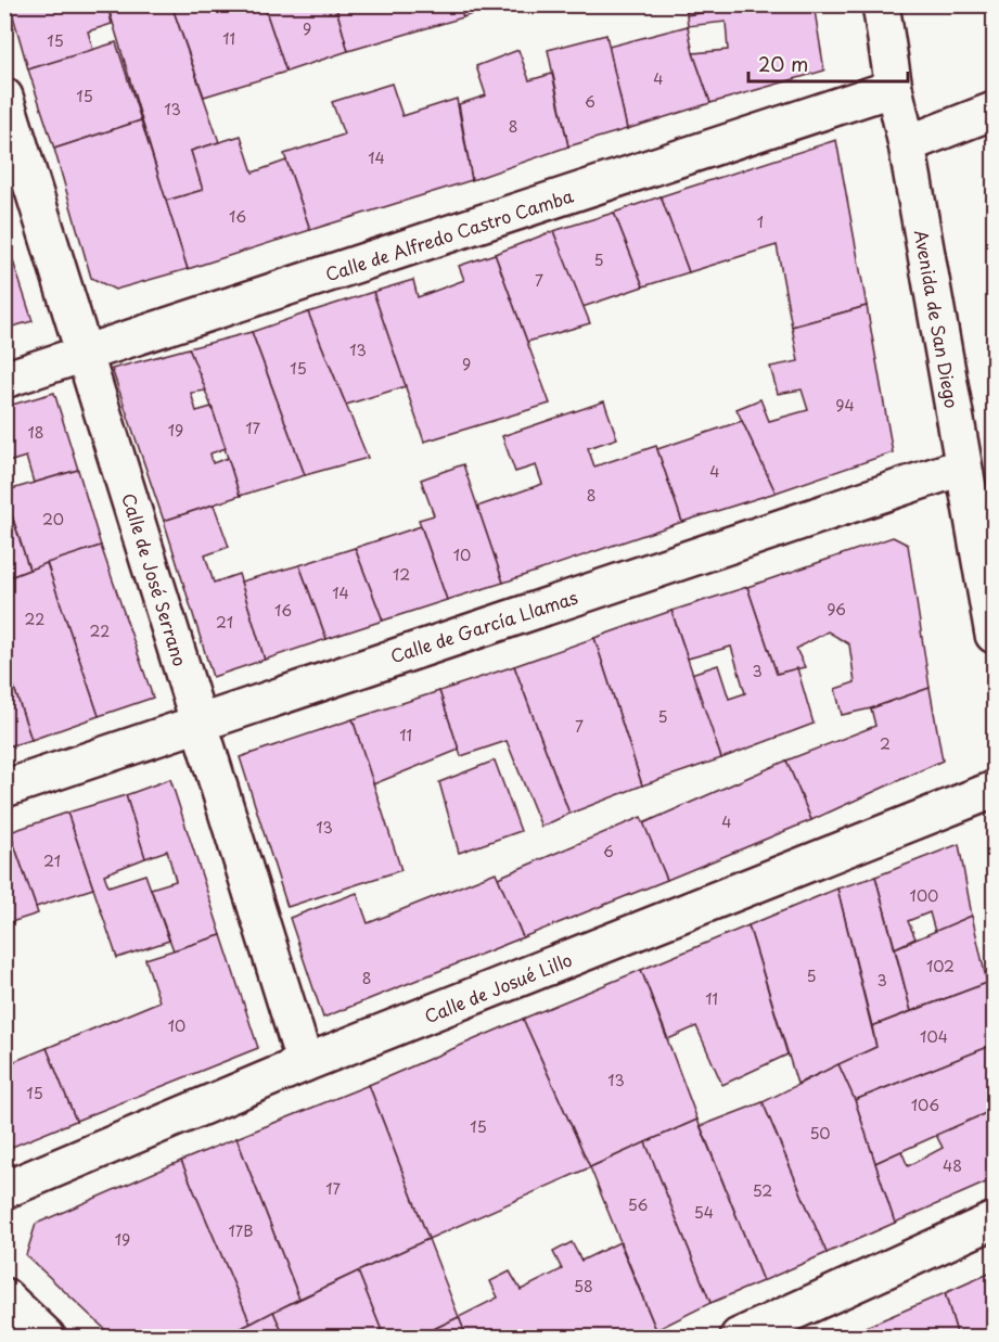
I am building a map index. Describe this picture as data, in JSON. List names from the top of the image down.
{
  "streets": {
    "street": [
      "Calle de Alfredo Castro Camba",
      "Avenida de San Diego",
      "Calle de José Serrano",
      "Calle de García Llamas",
      "Calle de Josué Lillo"
    ]
  },
  "crossings": [
    ["Calle de Alfredo Castro Camba", "Avenida de San Diego"],
    ["Calle de Alfredo Castro Camba", "Calle de José Serrano"],
    ["Avenida de San Diego", "Calle de García Llamas"],
    ["Calle de José Serrano", "Calle de García Llamas"],
    ["Calle de José Serrano", "Calle de Josué Lillo"]
  ],
  "house_numbers": [
    "9",
    "11",
    "15",
    "4",
    "15",
    "6",
    "13",
    "8",
    "14",
    "16",
    "1",
    "5",
    "7",
    "13",
    "9",
    "15",
    "94",
    "17",
    "19",
    "18",
    "4",
    "8",
    "20",
    "10",
    "12",
    "14",
    "96",
    "16",
    "22",
    "21",
    "22",
    "3",
    "5",
    "7",
    "11",
    "2",
    "4",
    "13",
    "6",
    "21",
    "100",
    "102",
    "5",
    "8",
    "3",
    "11",
    "10",
    "104",
    "13",
    "15",
    "106",
    "15",
    "50",
    "48",
    "17",
    "52",
    "56",
    "54",
    "17B",
    "19",
    "58"
  ],
  "scale_bar": "20 m"
}
